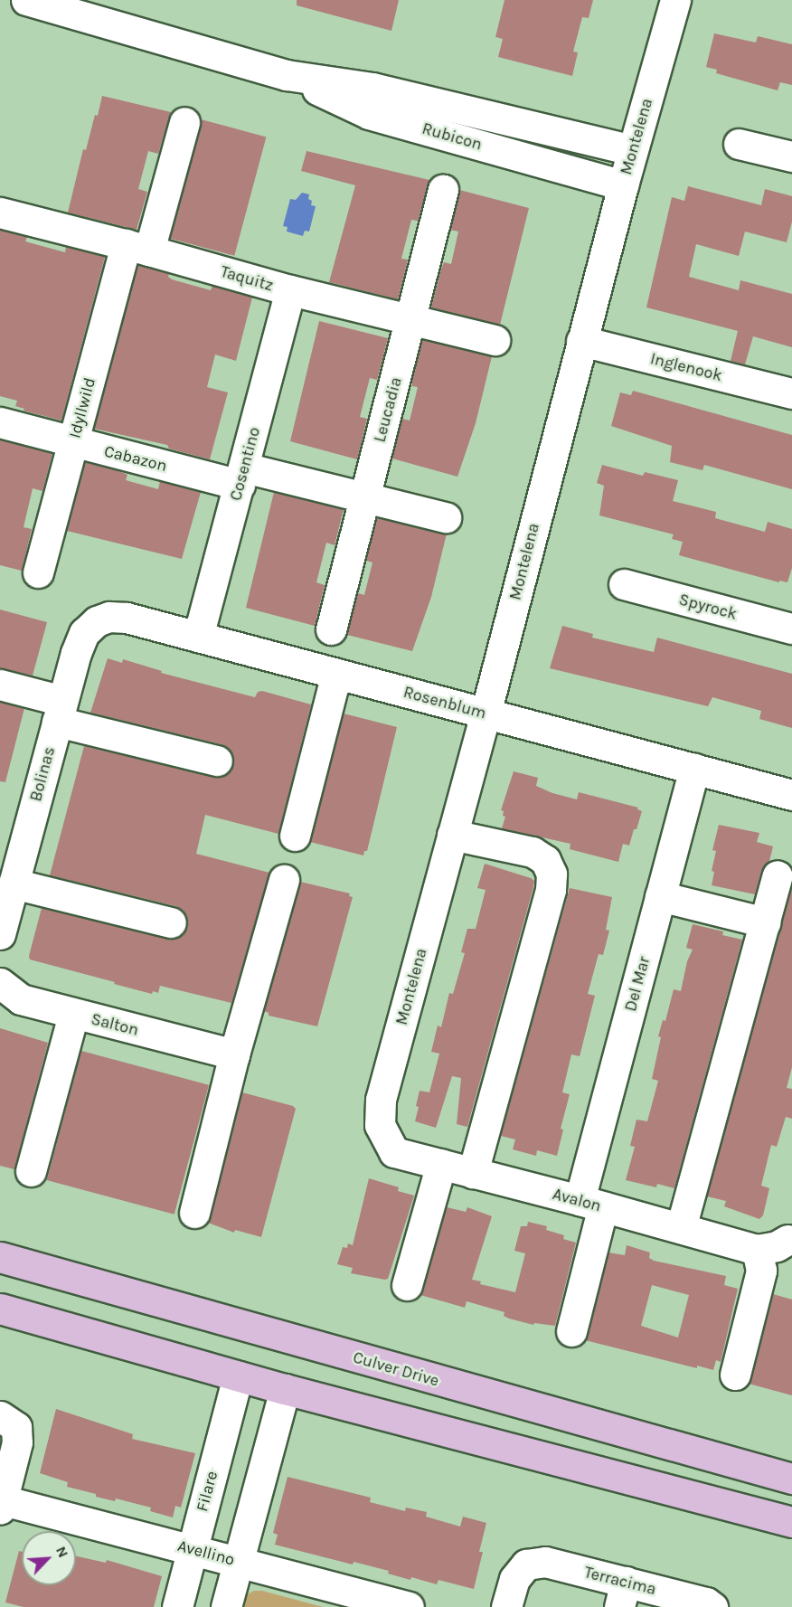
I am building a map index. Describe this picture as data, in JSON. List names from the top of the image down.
{
  "streets": {
    "main road": ["Culver Drive"],
    "street": [
      "Rubicon",
      "Montelena",
      "Taquitz",
      "Inglenook",
      "Idyllwild",
      "Leucadia",
      "Cabazon",
      "Cosentino",
      "Spyrock",
      "Rosenblum",
      "Bolinas",
      "Del Mar",
      "Salton",
      "Avalon",
      "Filare",
      "Avellino",
      "Terracima"
    ]
  },
  "crossings": [
    ["Rubicon", "Montelena"],
    ["Montelena", "Inglenook"],
    ["Montelena", "Rosenblum"],
    ["Montelena", "Avalon"],
    ["Taquitz", "Idyllwild"],
    ["Taquitz", "Leucadia"],
    ["Taquitz", "Cosentino"],
    ["Idyllwild", "Cabazon"],
    ["Leucadia", "Cabazon"],
    ["Cabazon", "Cosentino"],
    ["Cosentino", "Rosenblum"],
    ["Rosenblum", "Bolinas"],
    ["Rosenblum", "Del Mar"],
    ["Del Mar", "Avalon"],
    ["Filare", "Avellino"]
  ],
  "north": "top right"
}
